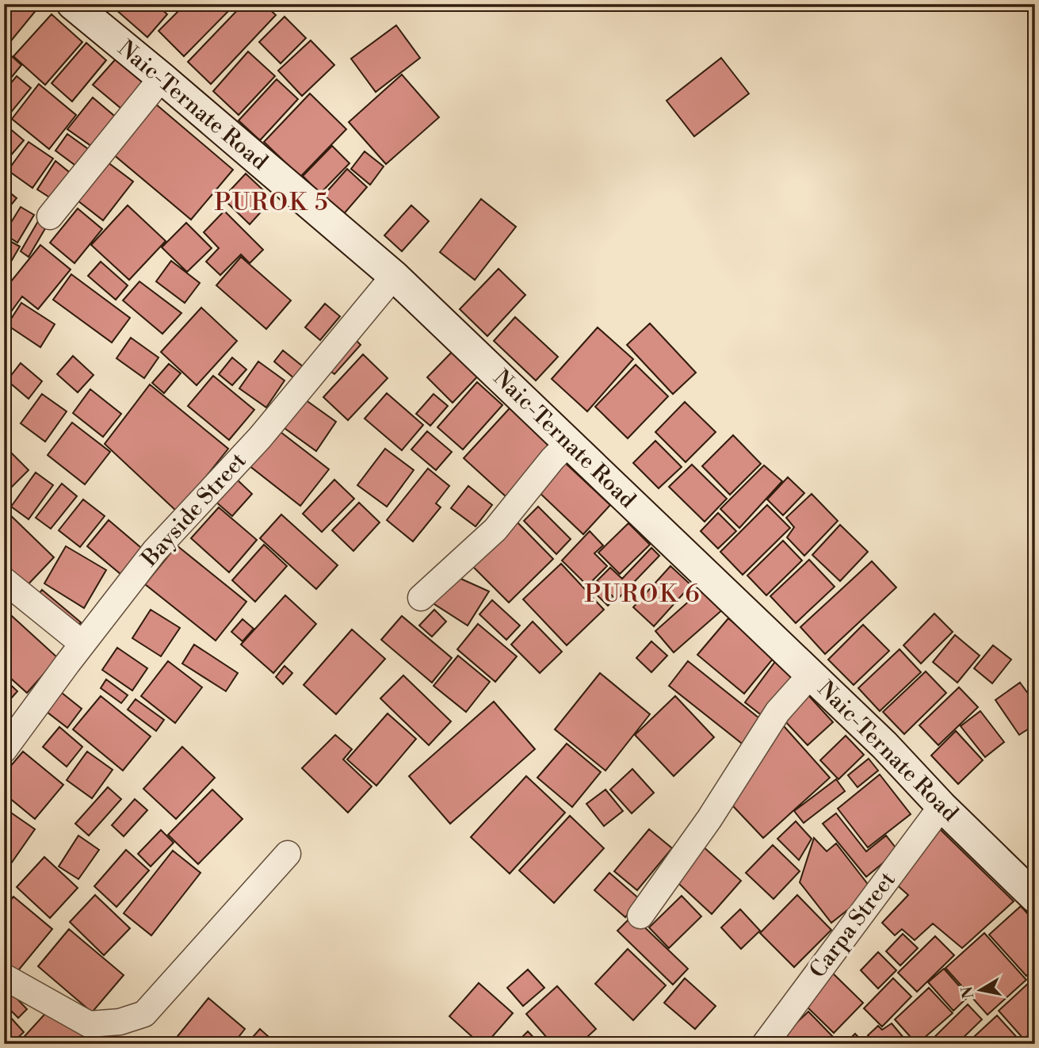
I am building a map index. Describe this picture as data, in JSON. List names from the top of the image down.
{
  "streets": {
    "main road": ["Naic-Ternate Road"],
    "street": ["Bayside Street", "Carpa Street"]
  },
  "crossings": [
    ["Naic-Ternate Road", "Bayside Street"],
    ["Naic-Ternate Road", "Carpa Street"]
  ],
  "districts": ["PUROK 5", "PUROK 6"],
  "north": "left"
}
